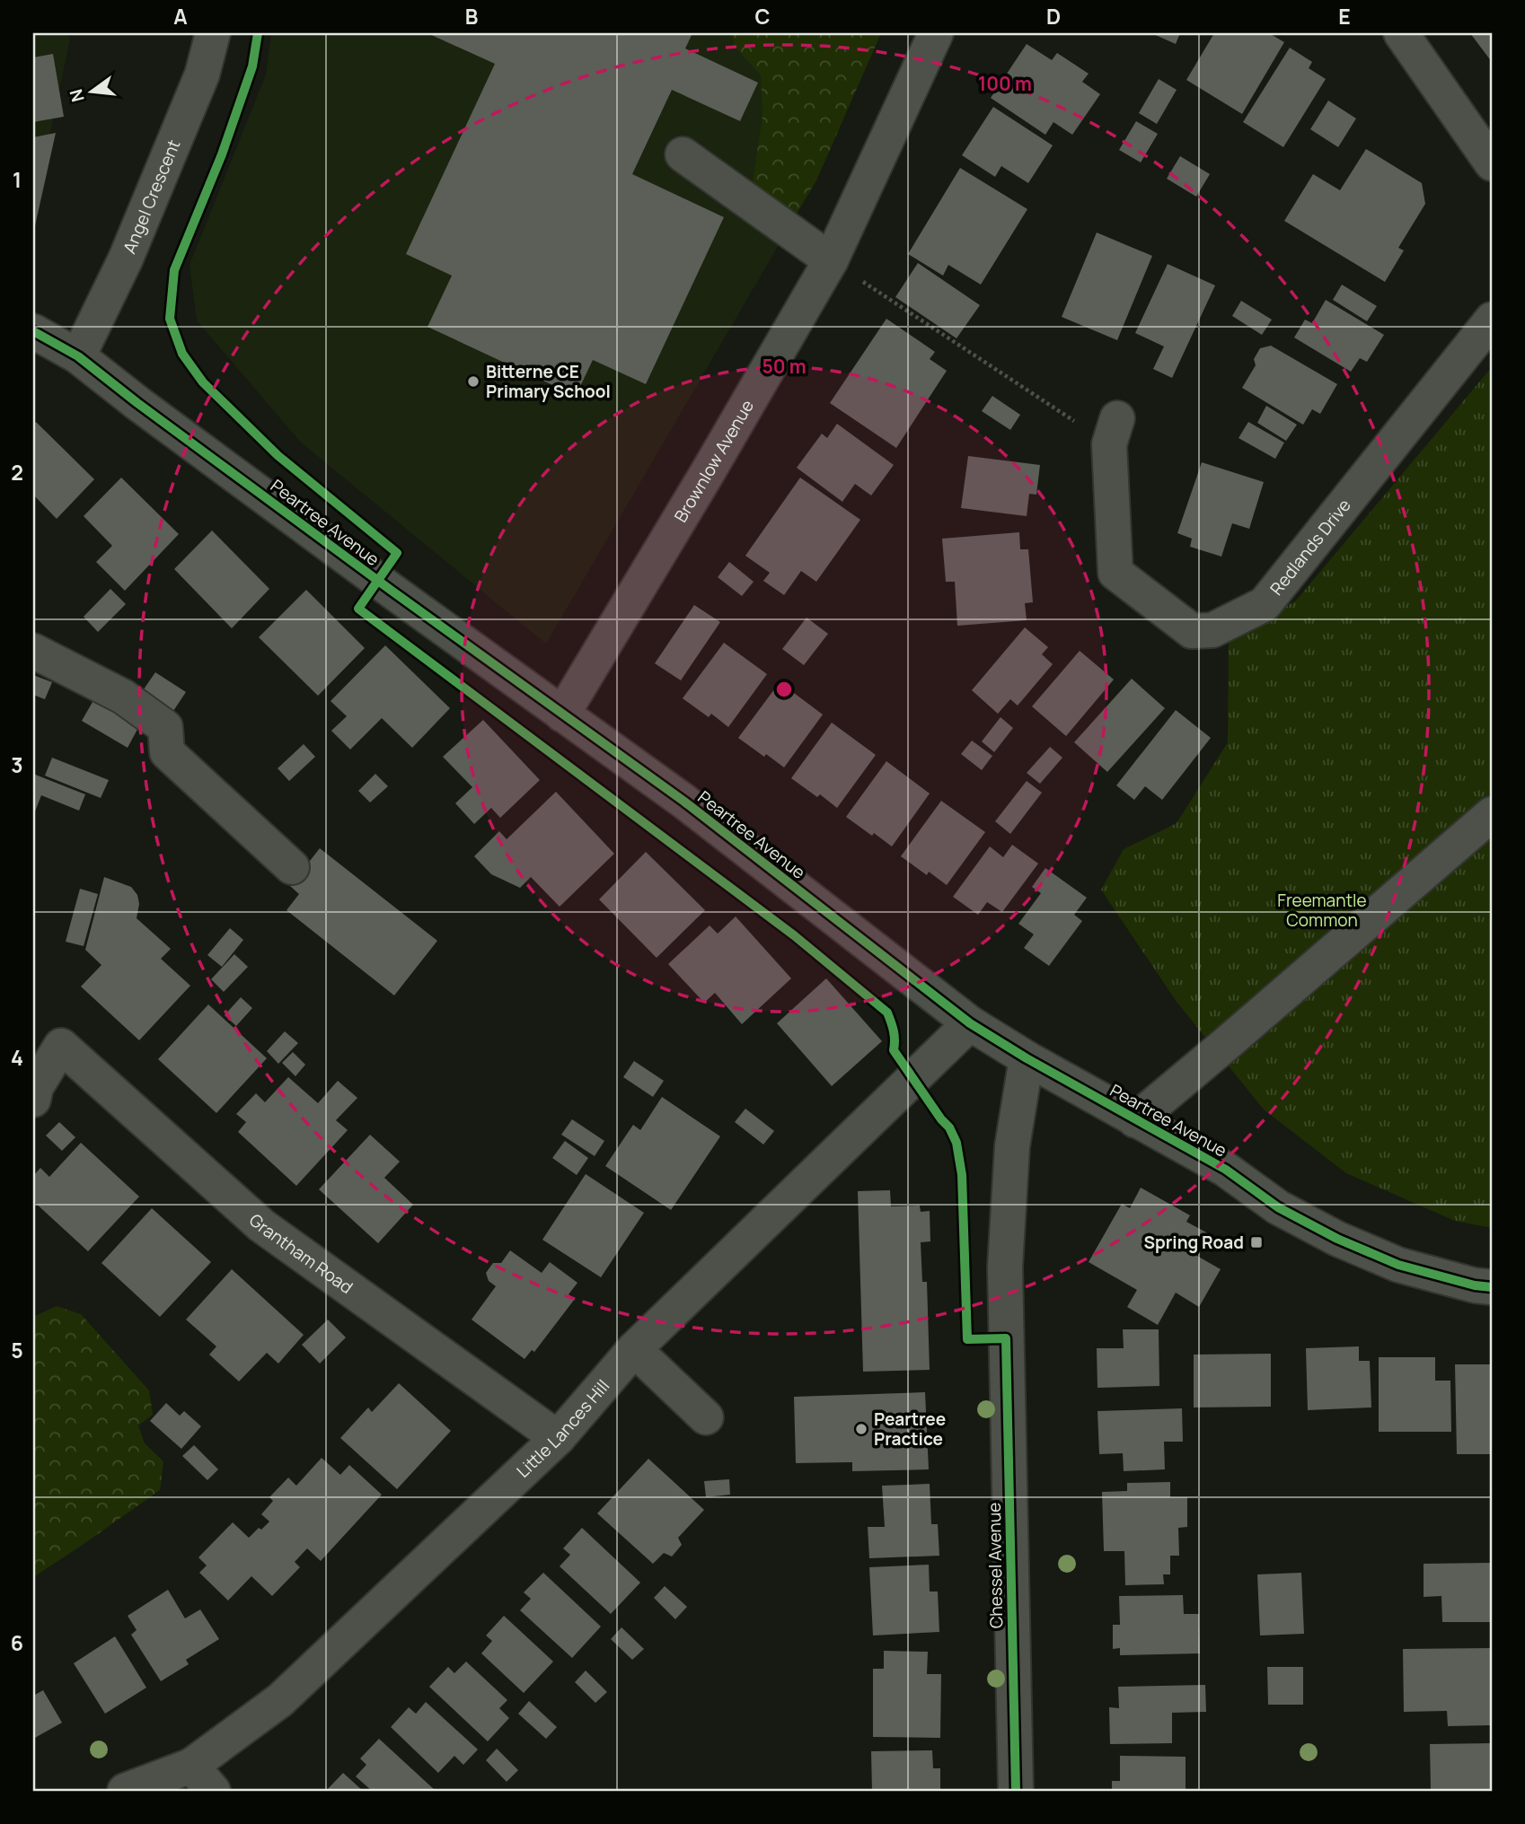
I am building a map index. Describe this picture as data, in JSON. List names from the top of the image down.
{
  "streets": {
    "street": [
      "Angel Crescent",
      "Brownlow Avenue",
      "Peartree Avenue",
      "Redlands Drive",
      "Grantham Road",
      "Little Lances Hill",
      "Chessel Avenue"
    ]
  },
  "crossings": [
    ["Angel Crescent", "Peartree Avenue"],
    ["Brownlow Avenue", "Peartree Avenue"],
    ["Peartree Avenue", "Little Lances Hill"],
    ["Peartree Avenue", "Chessel Avenue"],
    ["Grantham Road", "Little Lances Hill"]
  ],
  "parks": ["Freemantle Common"],
  "places": {
    "other": ["Bitterne CE Primary School", "Peartree Practice"],
    "transit": ["Spring Road"]
  },
  "north": "left",
  "grid": {
    "columns": [
      "A",
      "B",
      "C",
      "D",
      "E"
    ],
    "rows": [
      "1",
      "2",
      "3",
      "4",
      "5",
      "6"
    ]
  },
  "rings": ["100 m", "50 m"]
}
